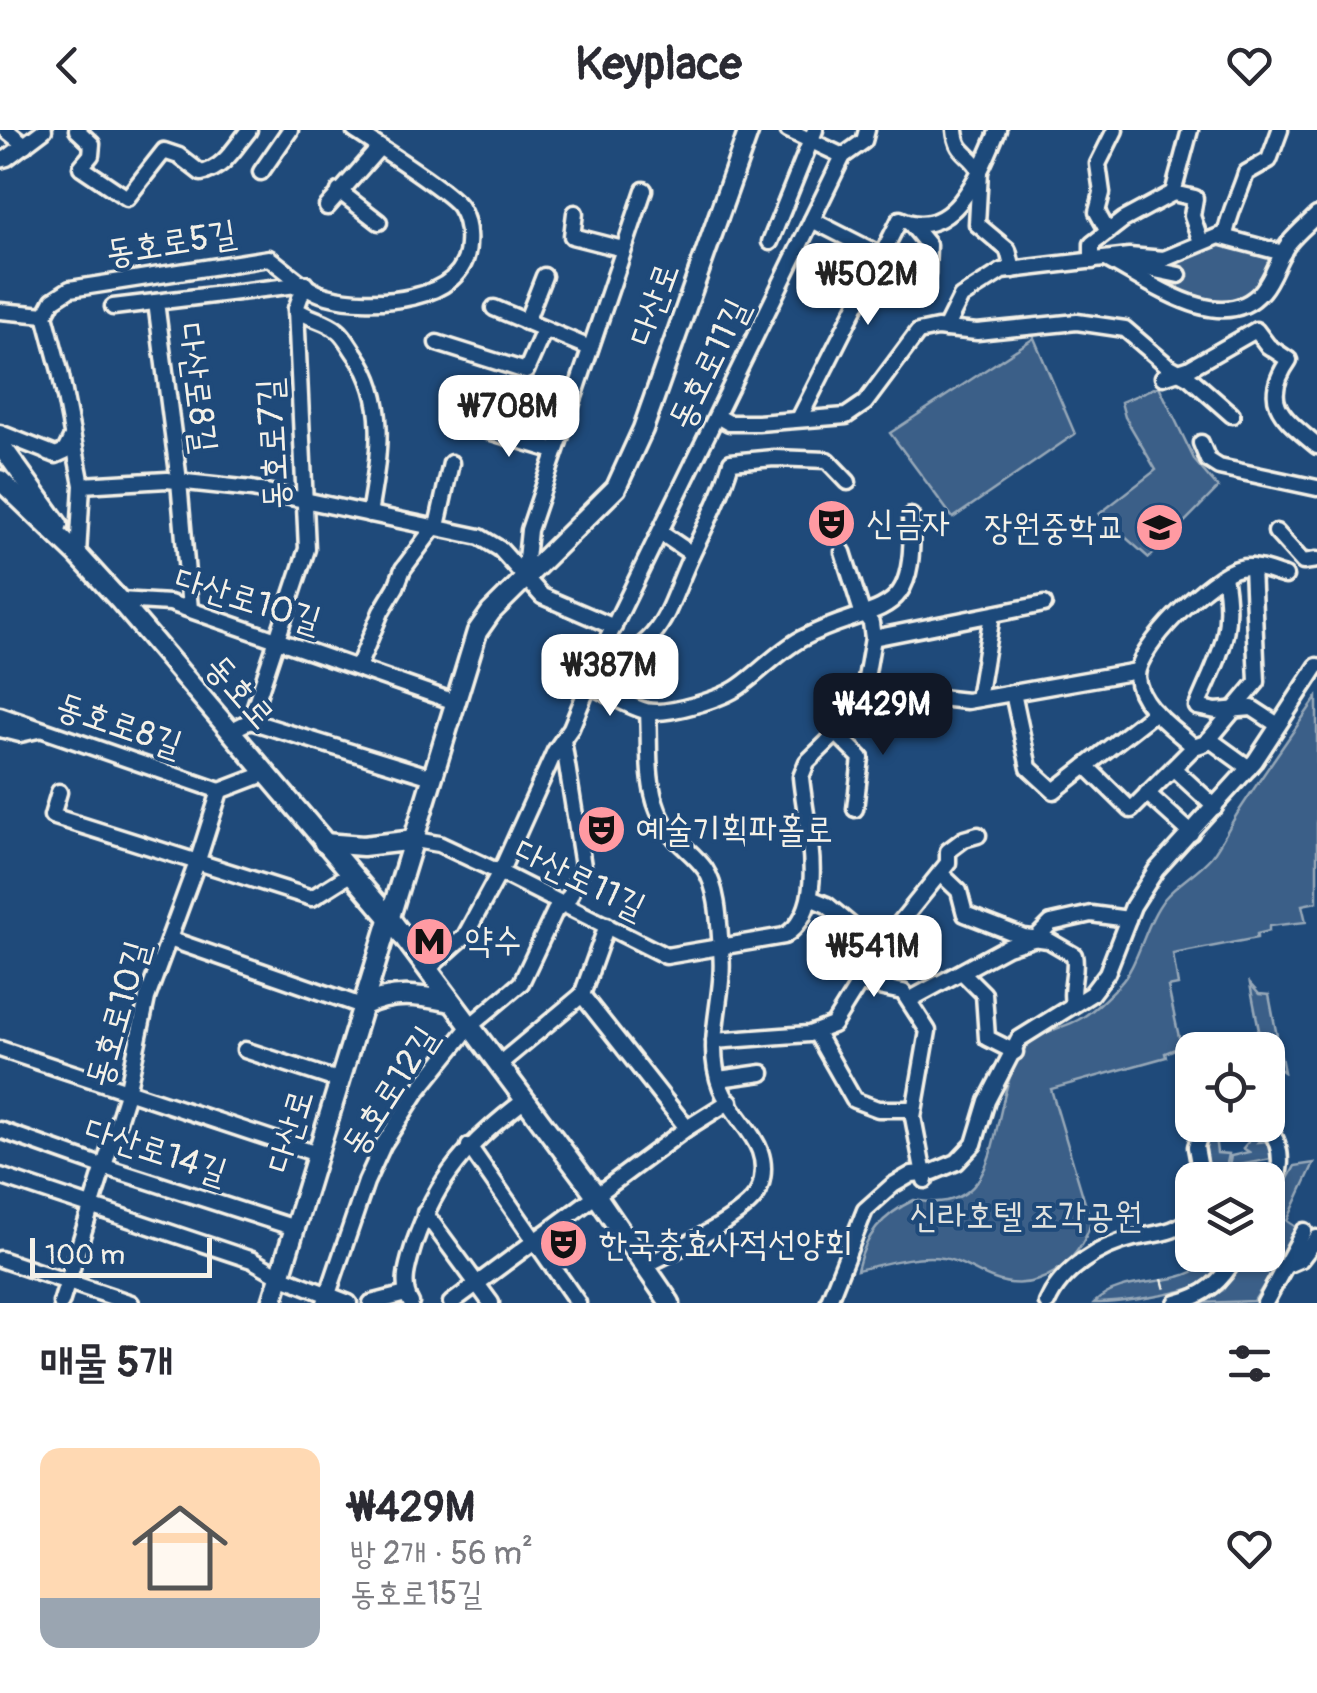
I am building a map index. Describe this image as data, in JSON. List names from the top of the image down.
{
  "streets": {
    "main road": ["다산로", "동호로"],
    "street": [
      "동호로5길",
      "동호로11길",
      "다산로8길",
      "동호로7길",
      "다산로10길",
      "동호로8길",
      "다산로11길",
      "동호로10길",
      "동호로12길",
      "다산로14길"
    ]
  },
  "crossings": [
    ["동호로5길", "동호로7길"],
    ["다산로", "다산로8길"],
    ["다산로", "다산로10길"],
    ["다산로", "동호로"],
    ["다산로", "다산로11길"],
    ["다산로", "다산로14길"],
    ["동호로11길", "동호로"],
    ["동호로11길", "다산로11길"],
    ["다산로8길", "동호로7길"],
    ["다산로8길", "다산로10길"],
    ["동호로7길", "다산로10길"],
    ["다산로10길", "동호로"],
    ["동호로", "동호로12길"],
    ["동호로8길", "동호로10길"],
    ["동호로10길", "다산로14길"]
  ],
  "parks": ["신라호텔 조각공원"],
  "places": {
    "theatre": ["신금자", "예술기획파홀로", "한국충효사적선양회"],
    "school or university": ["장원중학교"],
    "metro station": ["약수"]
  },
  "scale_bar": "100 m",
  "page": {
    "header": "Keyplace",
    "price": [
      "₩502M",
      "₩708M",
      "₩387M",
      "₩429M",
      "₩541M"
    ],
    "scale": "100 m",
    "heading": "매물 5개",
    "list": [
      {
        "name": "₩429M",
        "note": "방 2개 · 56 m² · 동호로15길"
      }
    ]
  }
}
